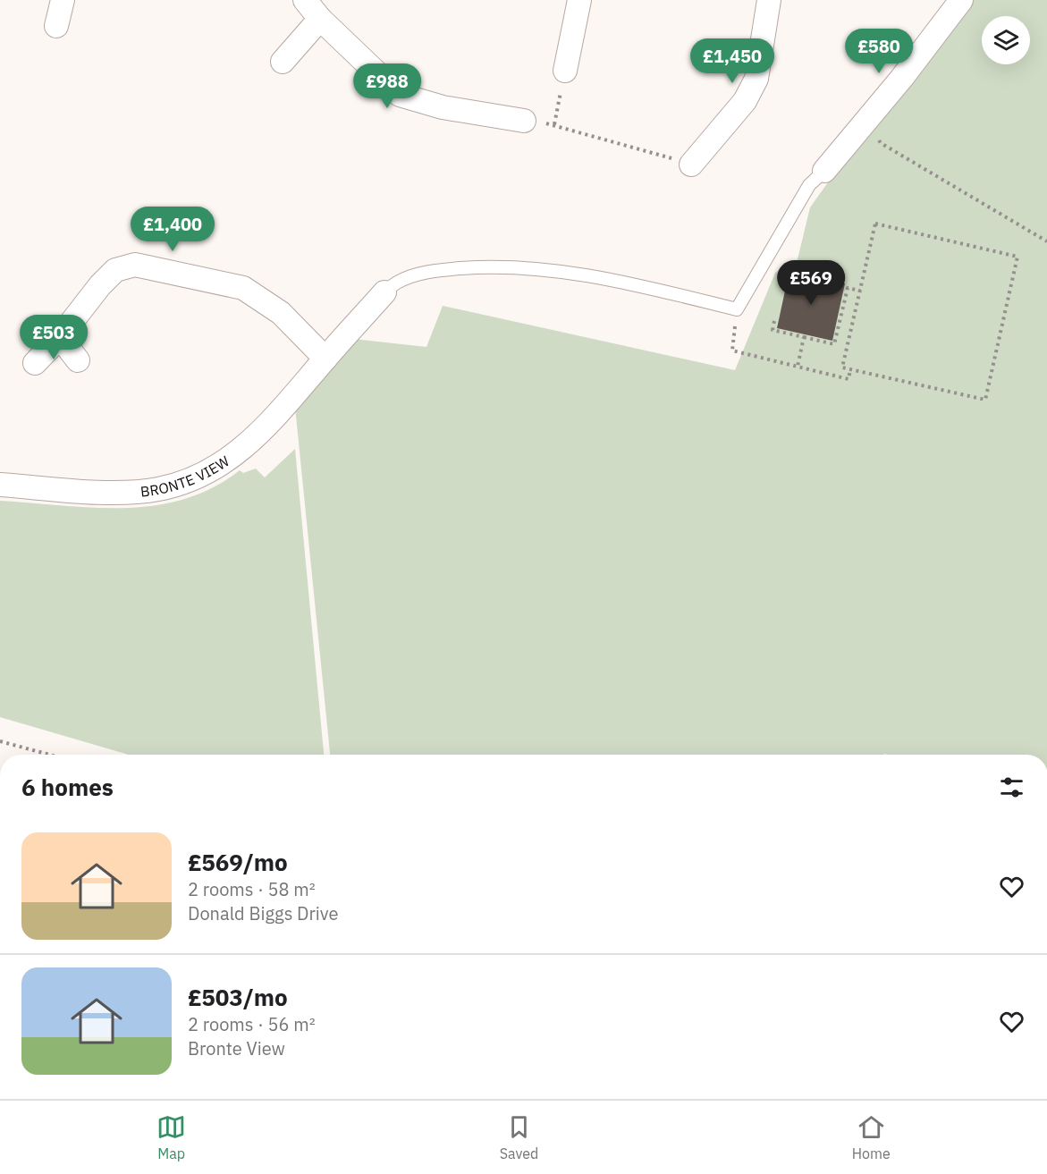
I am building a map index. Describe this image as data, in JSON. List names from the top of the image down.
{
  "streets": {
    "street": ["BRONTE VIEW"]
  },
  "page": {
    "price": [
      "£580",
      "£1,450",
      "£988",
      "£1,400",
      "£569",
      "£503"
    ],
    "heading": "6 homes",
    "list": [
      {
        "name": "£569/mo",
        "note": "2 rooms · 58 m² · Donald Biggs Drive"
      },
      {
        "name": "£503/mo",
        "note": "2 rooms · 56 m² · Bronte View"
      }
    ],
    "tabs": ["Map", "Saved", "Home"]
  }
}
